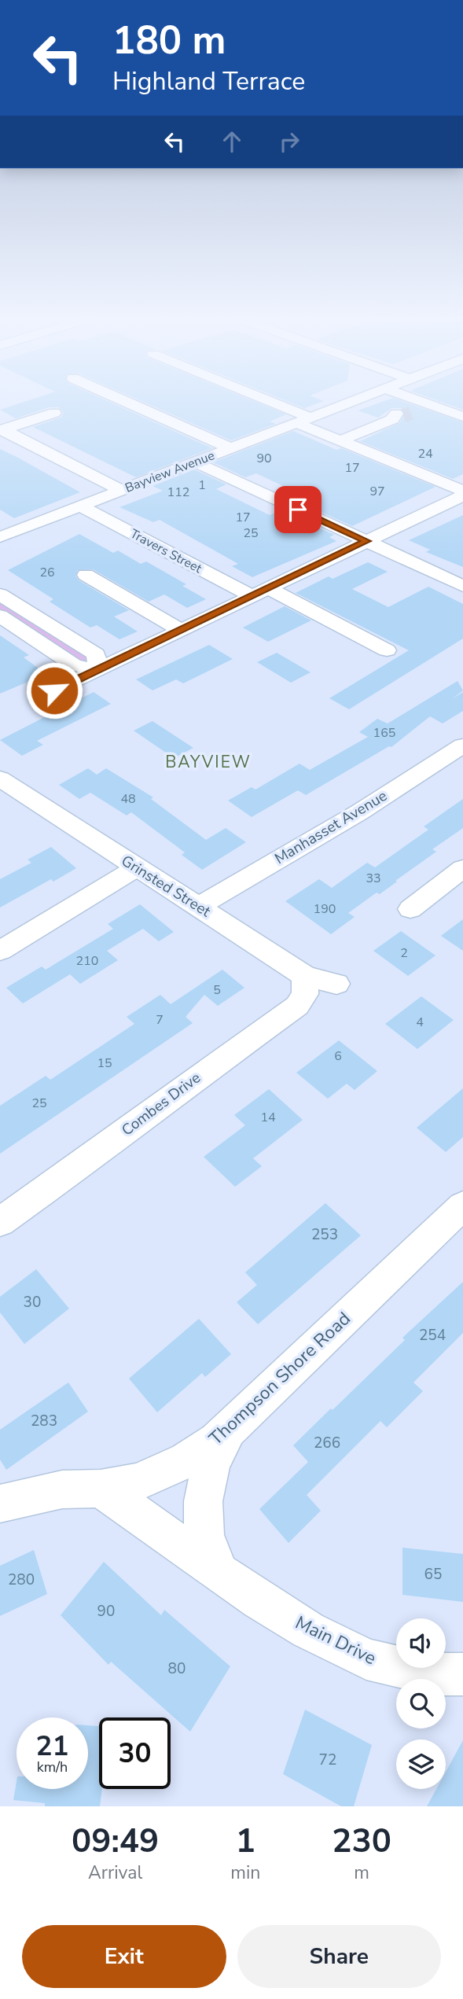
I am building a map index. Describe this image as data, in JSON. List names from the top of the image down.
{
  "streets": {
    "street": [
      "Bayview Avenue",
      "Travers Street",
      "Manhasset Avenue",
      "Grinsted Street",
      "Combes Drive",
      "Thompson Shore Road",
      "Main Drive"
    ]
  },
  "crossings": [
    ["Bayview Avenue", "Travers Street"],
    ["Manhasset Avenue", "Grinsted Street"],
    ["Grinsted Street", "Combes Drive"],
    ["Thompson Shore Road", "Main Drive"]
  ],
  "districts": ["BAYVIEW"],
  "house_numbers": [
    "24",
    "90",
    "17",
    "1",
    "97",
    "112",
    "17",
    "25",
    "26",
    "165",
    "48",
    "33",
    "190",
    "2",
    "210",
    "5",
    "7",
    "4",
    "6",
    "15",
    "25",
    "14",
    "253",
    "30",
    "254",
    "283",
    "266",
    "65",
    "280",
    "90",
    "80",
    "72"
  ],
  "page": {
    "turn": ["180 m", "Highland Terrace"],
    "speed": "21 km/h",
    "limit": "30",
    "eta": [
      "09:49",
      "Arrival",
      "1",
      "min",
      "230",
      "m"
    ],
    "buttons": ["Exit", "Share"]
  }
}
